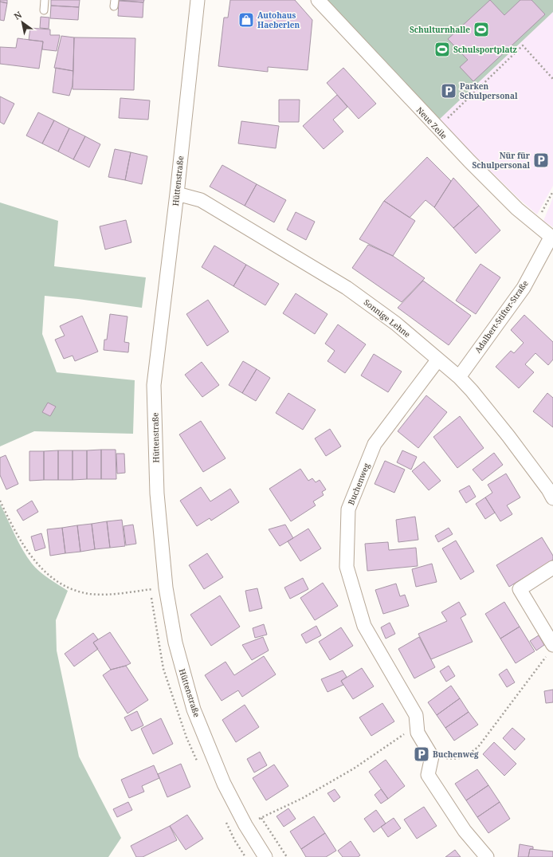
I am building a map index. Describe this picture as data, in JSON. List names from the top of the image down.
{
  "streets": {
    "street": [
      "Neue Zeile",
      "Hüttenstraße",
      "Adalbert-Stifter-Straße",
      "Sonnige Lehne",
      "Buchenweg"
    ]
  },
  "crossings": [
    ["Neue Zeile", "Adalbert-Stifter-Straße"],
    ["Hüttenstraße", "Sonnige Lehne"],
    ["Adalbert-Stifter-Straße", "Sonnige Lehne"],
    ["Sonnige Lehne", "Buchenweg"]
  ],
  "places": {
    "shop": ["Autohaus Haeberlen"],
    "sports": ["Schulturnhalle", "Schulsportplatz"],
    "parking": ["Parken Schulpersonal", "Nür für Schulpersonal", "Buchenweg"]
  },
  "north": "top left"
}
